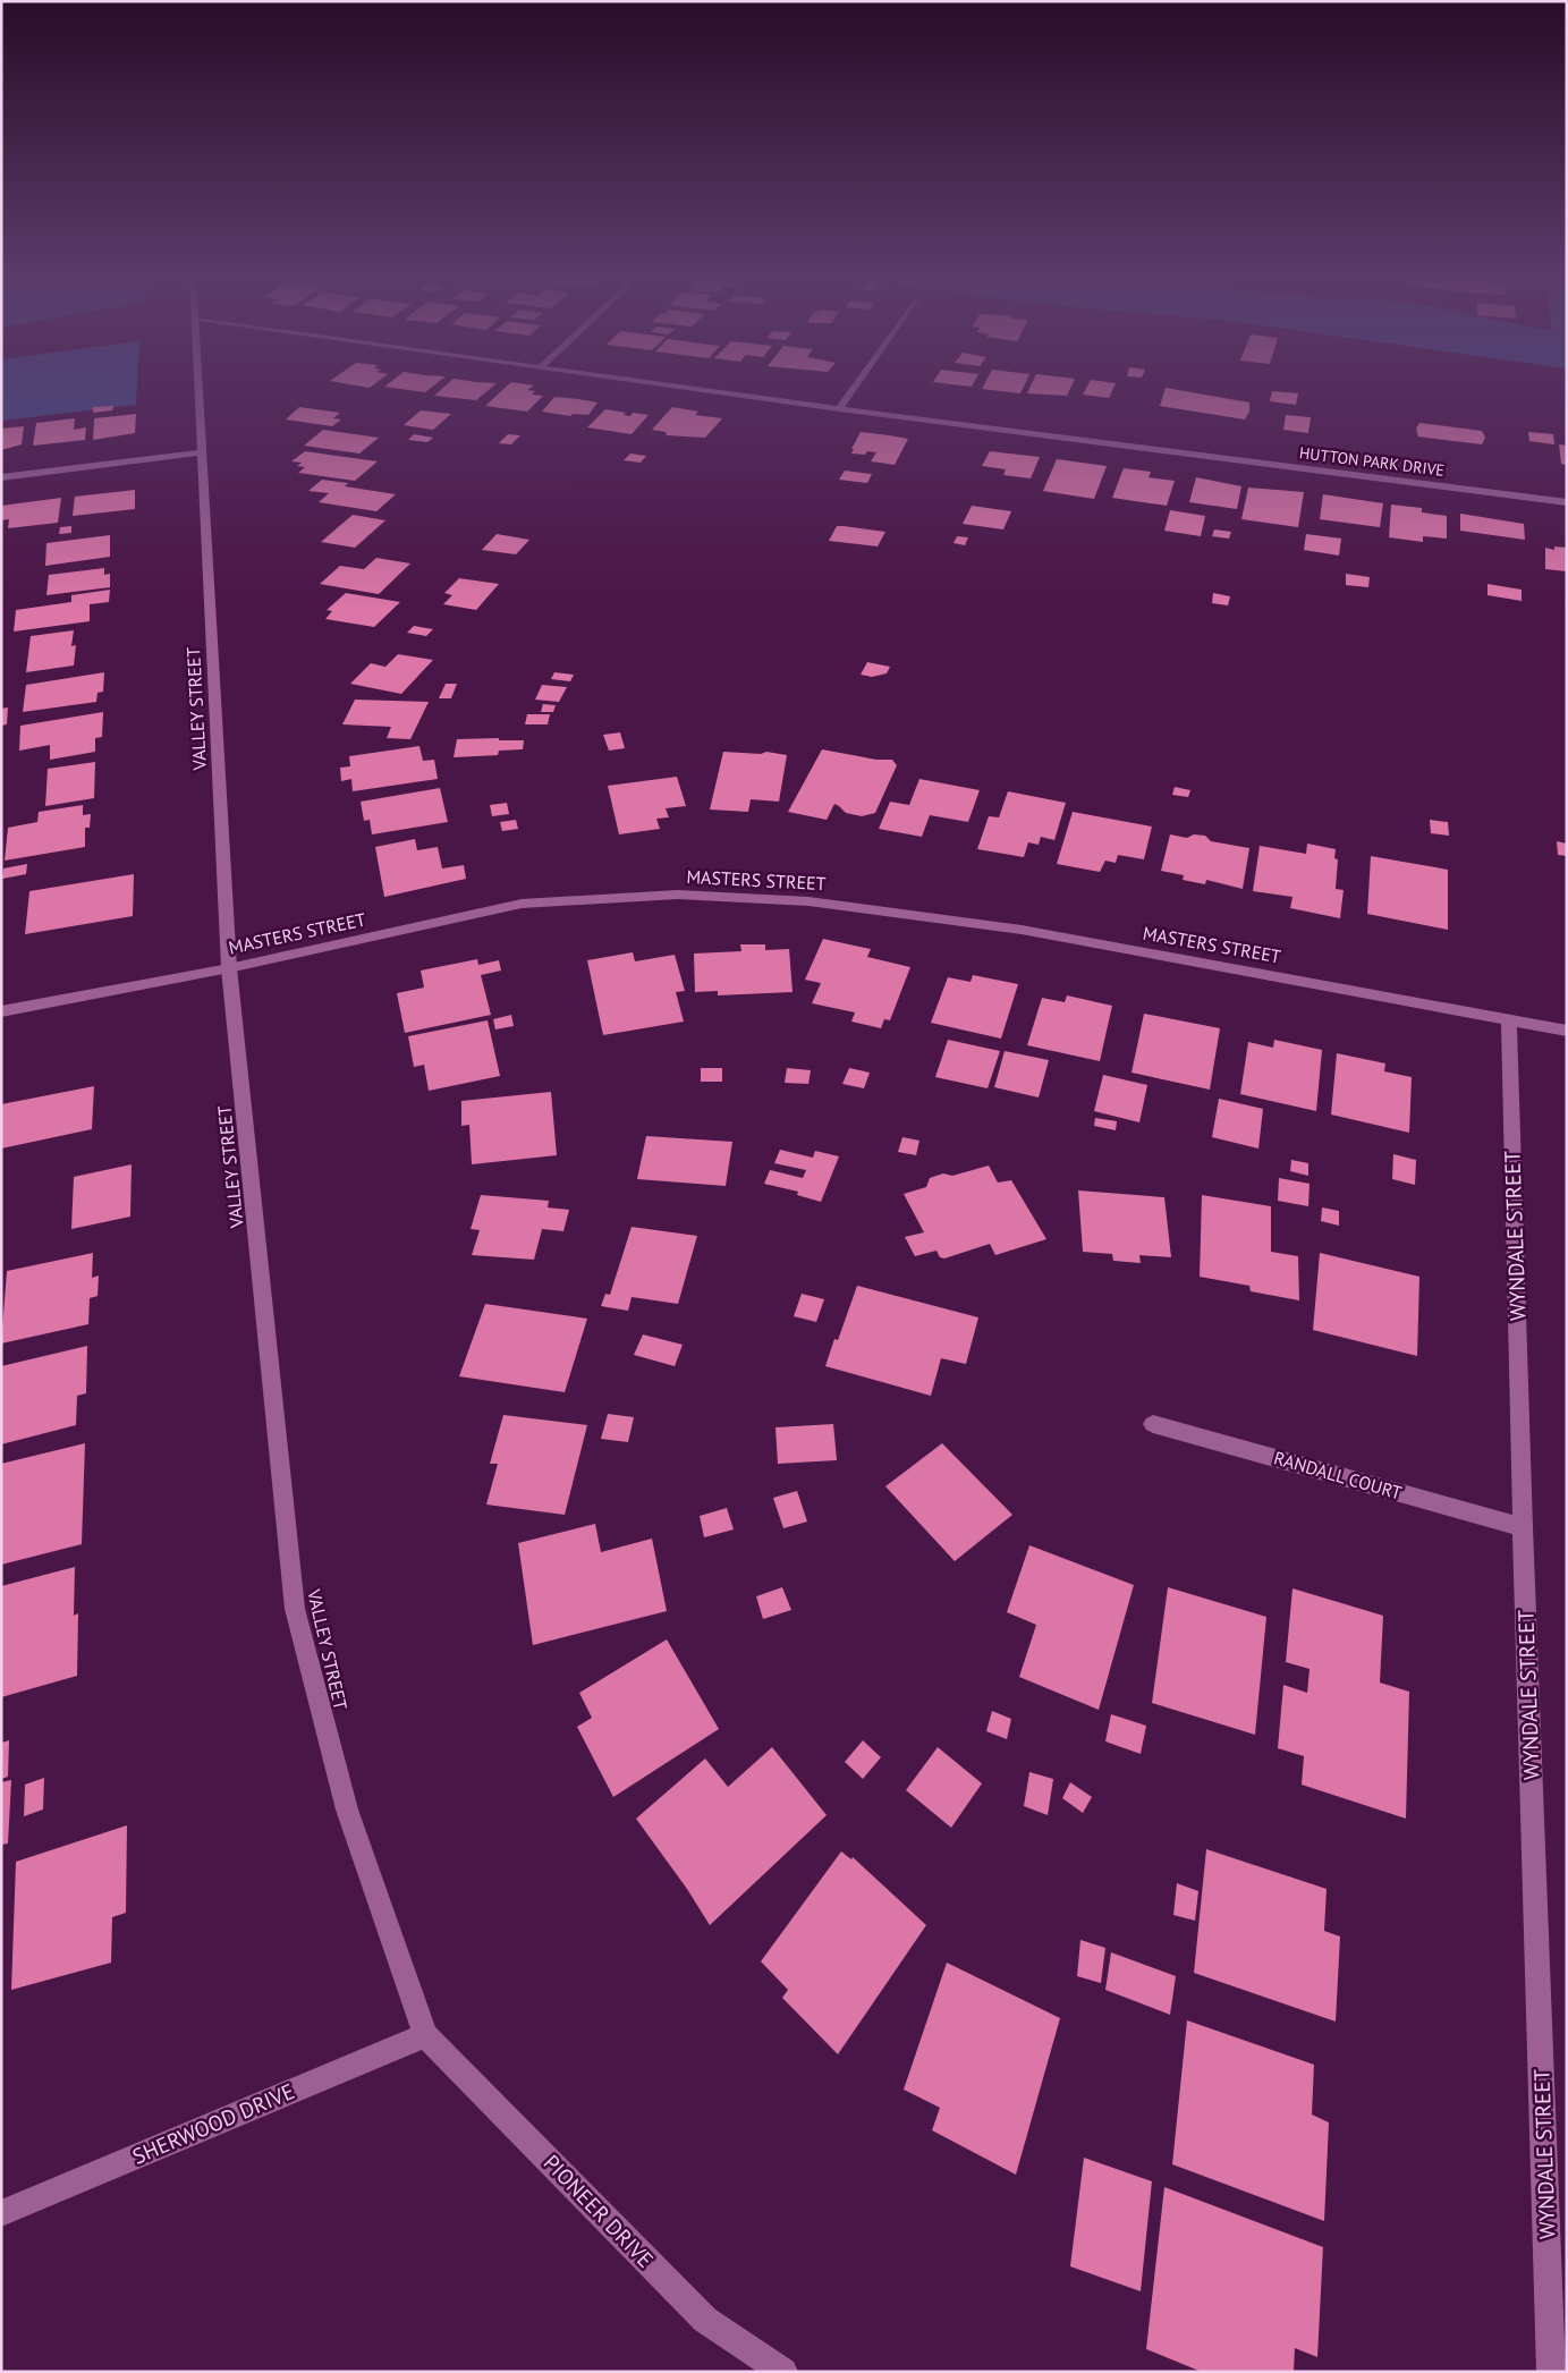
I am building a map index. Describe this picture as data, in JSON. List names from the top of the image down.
{
  "streets": {
    "street": [
      "HUTTON PARK DRIVE",
      "VALLEY STREET",
      "MASTERS STREET",
      "WYNDALE STREET",
      "RANDALL COURT",
      "SHERWOOD DRIVE",
      "PIONEER DRIVE"
    ]
  },
  "crossings": [
    ["VALLEY STREET", "MASTERS STREET"],
    ["VALLEY STREET", "SHERWOOD DRIVE"],
    ["VALLEY STREET", "PIONEER DRIVE"],
    ["MASTERS STREET", "WYNDALE STREET"],
    ["WYNDALE STREET", "RANDALL COURT"],
    ["SHERWOOD DRIVE", "PIONEER DRIVE"]
  ]
}
